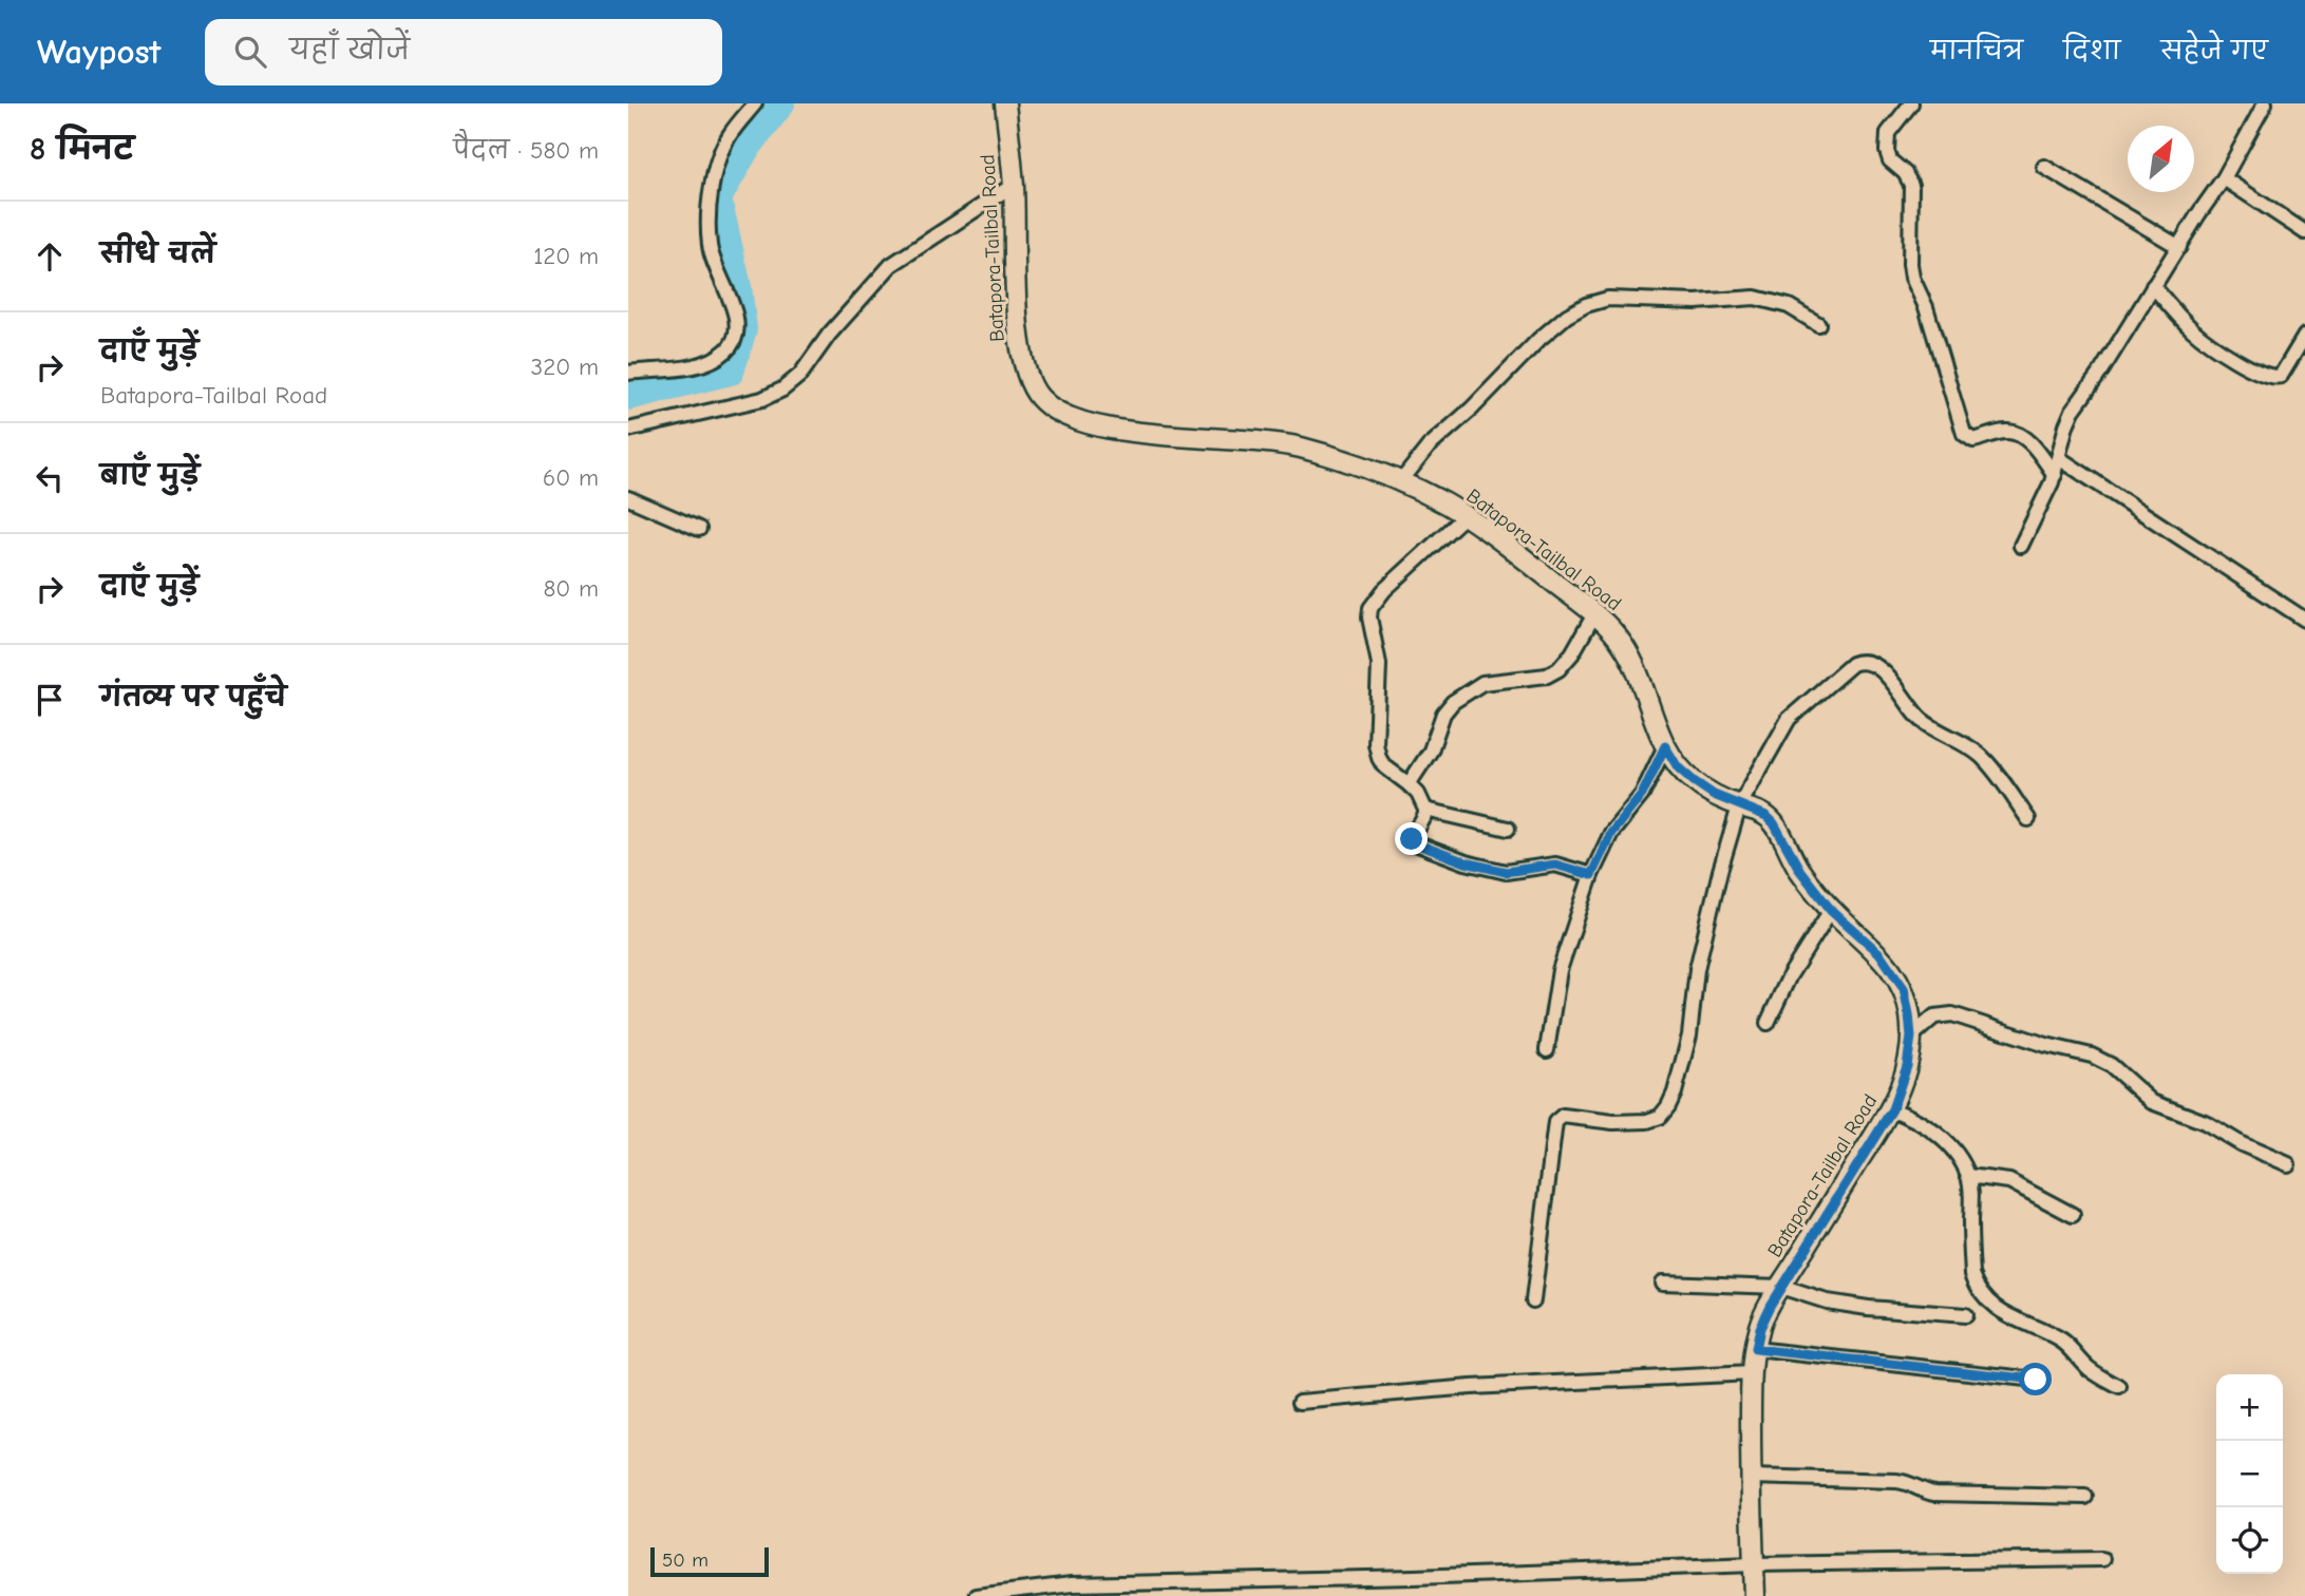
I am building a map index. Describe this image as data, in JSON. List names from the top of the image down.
{
  "streets": {
    "main road": ["Batapora-Tailbal Road"]
  },
  "scale_bar": "50 m",
  "north": "top right",
  "page": {
    "header": "Waypost",
    "search": "यहाँ खोजें",
    "nav": ["मानचित्र", "दिशा", "सहेजे गए"],
    "heading": ["8 मिनट", "पैदल · 580 m"],
    "list": [
      ["सीधे चलें", "120 m"],
      ["दाएँ मुड़ें", "Batapora-Tailbal Road", "320 m"],
      ["बाएँ मुड़ें", "60 m"],
      ["दाएँ मुड़ें", "80 m"],
      "गंतव्य पर पहुँचे"
    ],
    "map_buttons": ["+", "−"],
    "scale": "50 m"
  }
}
